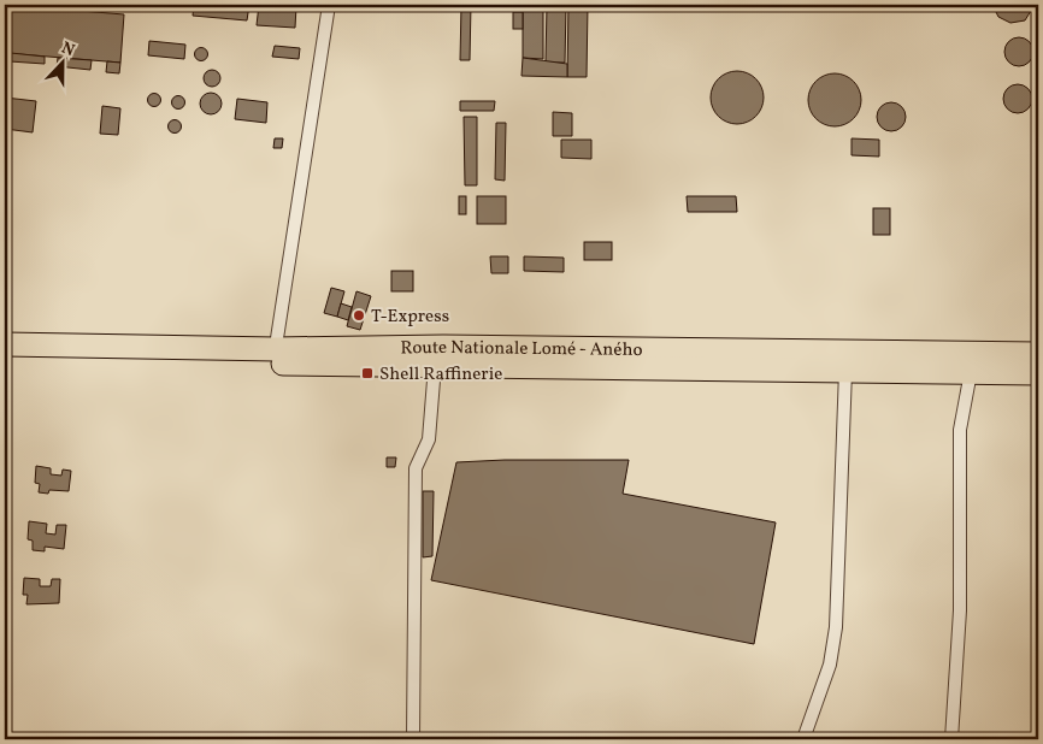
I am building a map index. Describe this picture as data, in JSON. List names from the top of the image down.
{
  "streets": {
    "highway": ["Route Nationale Lomé - Aného"]
  },
  "places": {
    "other": ["T-Express"],
    "transit": ["Shell Raffinerie"]
  },
  "north": "top"
}
